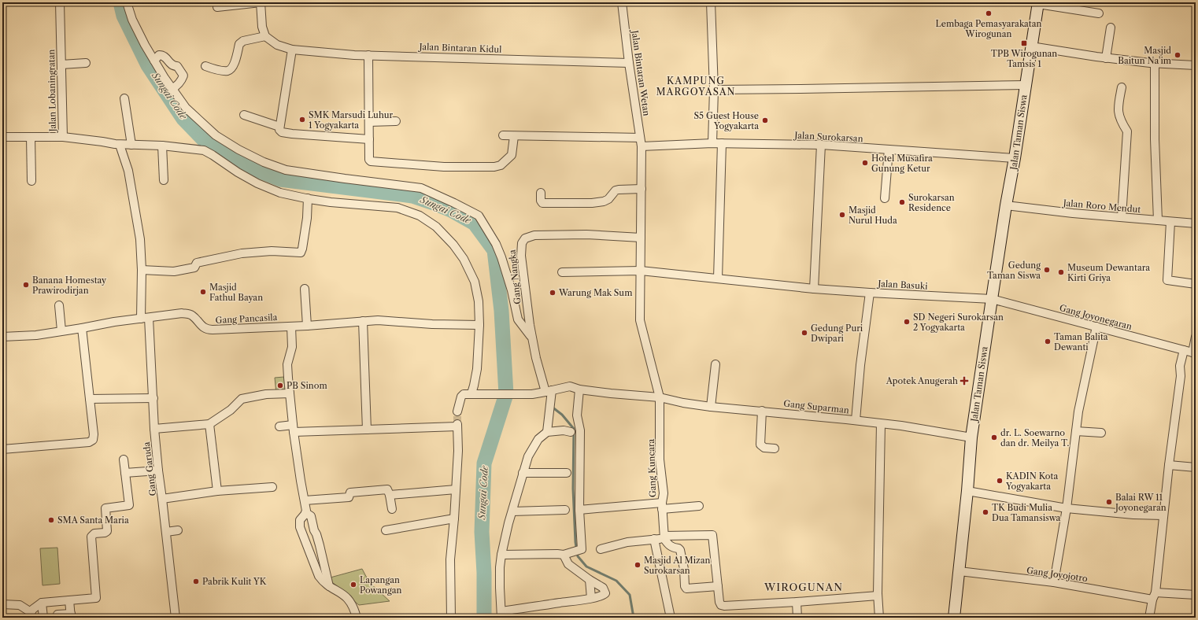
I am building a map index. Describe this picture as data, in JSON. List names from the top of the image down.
{
  "streets": {
    "main road": ["Jalan Taman Siswa"],
    "street": [
      "Jalan Bintaran Kidul",
      "Jalan Bintaran Wetan",
      "Jalan Lobaningratan",
      "Jalan Surokarsan",
      "Jalan Roro Mendut",
      "Gang Nangka",
      "Jalan Basuki",
      "Gang Joyonegaran",
      "Gang Pancasila",
      "Gang Suparman",
      "Gang Kuncara",
      "Gang Garuda",
      "Gang Joyojotro"
    ]
  },
  "crossings": [
    ["Jalan Bintaran Kidul", "Jalan Bintaran Wetan"],
    ["Jalan Bintaran Wetan", "Jalan Surokarsan"],
    ["Jalan Bintaran Wetan", "Gang Nangka"],
    ["Jalan Bintaran Wetan", "Jalan Basuki"],
    ["Jalan Bintaran Wetan", "Gang Kuncara"],
    ["Jalan Taman Siswa", "Jalan Surokarsan"],
    ["Jalan Taman Siswa", "Jalan Roro Mendut"],
    ["Jalan Taman Siswa", "Jalan Basuki"],
    ["Jalan Taman Siswa", "Gang Joyonegaran"],
    ["Jalan Taman Siswa", "Gang Suparman"],
    ["Jalan Taman Siswa", "Gang Joyojotro"],
    ["Jalan Basuki", "Gang Joyonegaran"],
    ["Jalan Basuki", "Gang Kuncara"],
    ["Gang Pancasila", "Gang Garuda"],
    ["Gang Suparman", "Gang Kuncara"]
  ],
  "districts": ["KAMPUNG MARGOYASAN", "WIROGUNAN"],
  "water": ["Sungai Code"],
  "places": {
    "other": [
      "Lembaga Pemasyarakatan Wirogunan",
      "Masjid Baitun Na'im",
      "SMK Marsudi Luhur 1 Yogyakarta",
      "S5 Guest House Yogyakarta",
      "Hotel Musafira Gunung Ketur",
      "Surokarsan Residence",
      "Masjid Nurul Huda",
      "Gedung Taman Siswa",
      "Museum Dewantara Kirti Griya",
      "Banana Homestay Prawirodirjan",
      "Masjid Fathul Bayan",
      "Warung Mak Sum",
      "SD Negeri Surokarsan 2 Yogyakarta",
      "Gedung Puri Dwipari",
      "Taman Balita Dewanti",
      "PB Sinom",
      "dr. L. Soewarno dan dr. Meilya T.",
      "KADIN Kota Yogyakarta",
      "Balai RW 11 Joyonegaran",
      "TK Budi Mulia Dua Tamansiswa",
      "SMA Santa Maria",
      "Masjid Al Mizan Surokarsan",
      "Pabrik Kulit YK",
      "Lapangan Powangan"
    ],
    "transit": ["TPB Wirogunan Tamsis 1"],
    "health": ["Apotek Anugerah"]
  }
}
